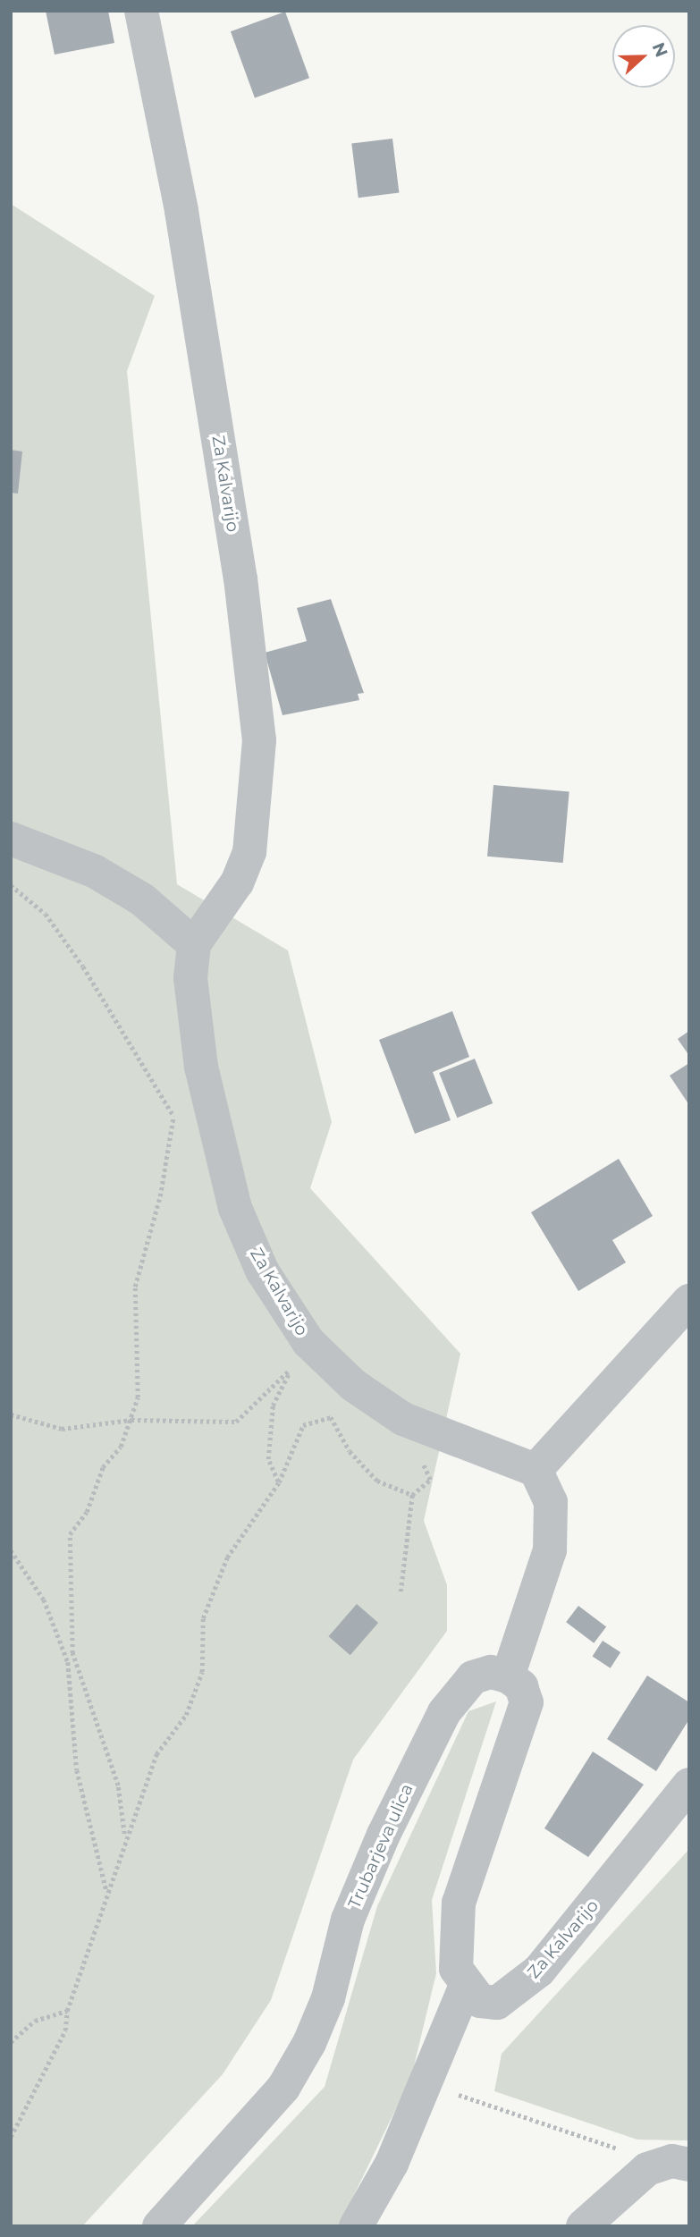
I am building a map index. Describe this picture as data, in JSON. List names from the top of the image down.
{
  "streets": {
    "street": ["Za Kalvarijo", "Trubarjeva ulica"]
  },
  "north": "right"
}
